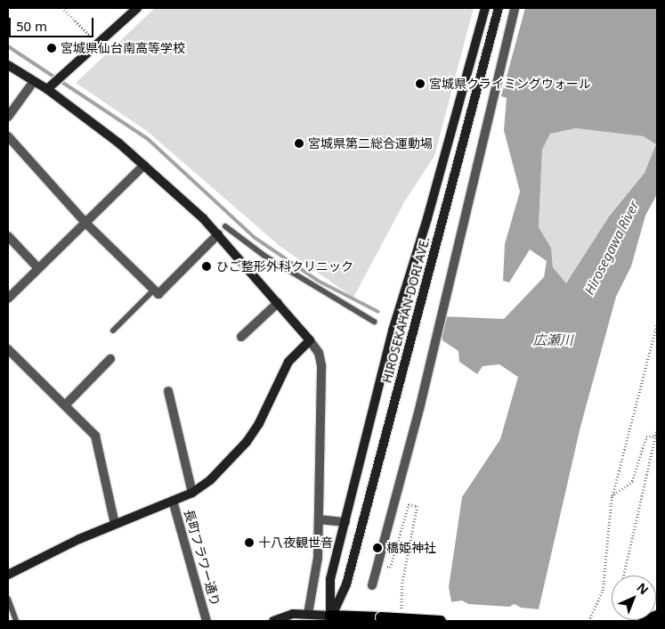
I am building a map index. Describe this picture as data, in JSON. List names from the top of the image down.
{
  "streets": {
    "main road": ["HIROSEKAHAN-DORI AVE."],
    "street": ["長町フラワー通り"]
  },
  "water": ["Hirosegawa River", "広瀬川"],
  "places": [
    "宮城県仙台南高等学校",
    "宮城県クライミングウォール",
    "宮城県第二総合運動場",
    "ひご整形外科クリニック",
    "十八夜観世音",
    "橋姫神社"
  ],
  "scale_bar": "50 m",
  "north": "top right"
}
